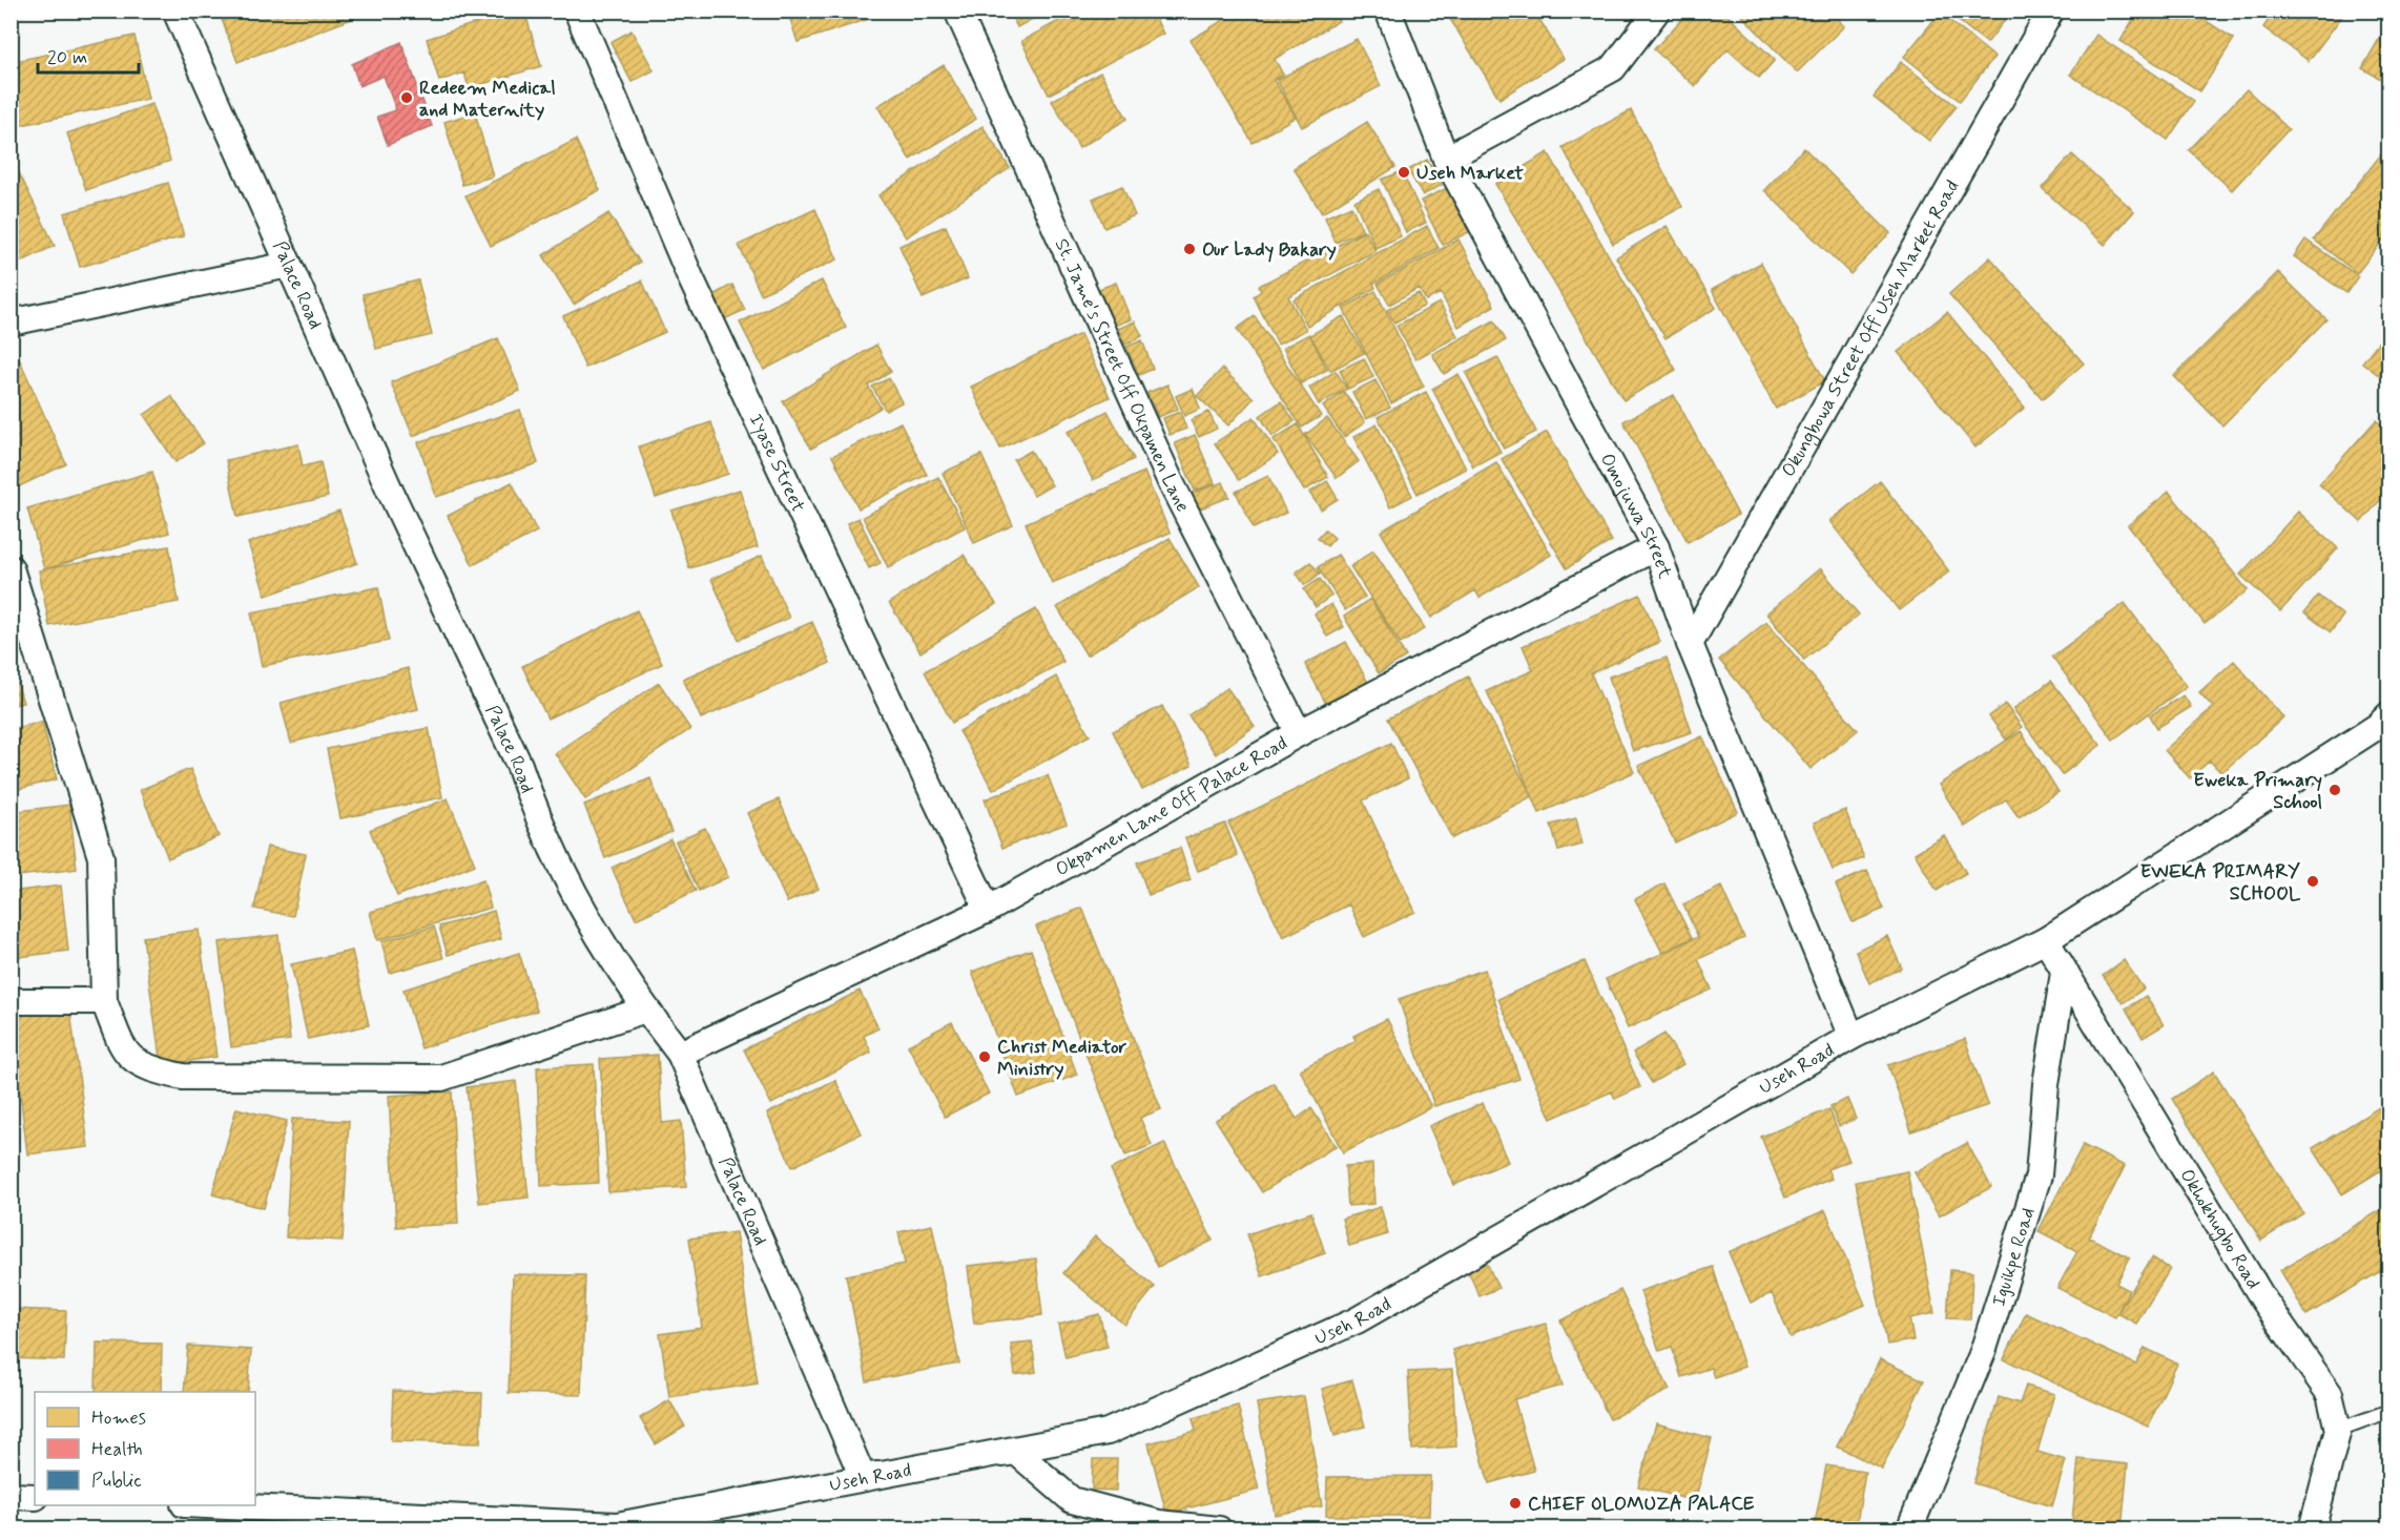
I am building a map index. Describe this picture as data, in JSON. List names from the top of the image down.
{
  "streets": {
    "street": [
      "Palace Road",
      "Okungbowa Street Off Useh Market Road",
      "St. Jame's Street Off Okpamen Lane",
      "Iyase Street",
      "Omojuwa Street",
      "Okpamen Lane Off Palace Road",
      "Useh Road",
      "Okhokhugbo Road",
      "Iguikpe Road"
    ]
  },
  "crossings": [
    ["Palace Road", "Okpamen Lane Off Palace Road"],
    ["Palace Road", "Useh Road"],
    ["Okungbowa Street Off Useh Market Road", "Omojuwa Street"],
    ["St. Jame's Street Off Okpamen Lane", "Okpamen Lane Off Palace Road"],
    ["Iyase Street", "Okpamen Lane Off Palace Road"],
    ["Omojuwa Street", "Okpamen Lane Off Palace Road"],
    ["Omojuwa Street", "Useh Road"],
    ["Useh Road", "Okhokhugbo Road"],
    ["Okhokhugbo Road", "Iguikpe Road"]
  ],
  "places": [
    "Redeem Medical and Maternity",
    "Useh Market",
    "Our Lady Bakary",
    "Eweka Primary School",
    "EWEKA PRIMARY SCHOOL",
    "Christ Mediator Ministry",
    "CHIEF OLOMUZA PALACE"
  ],
  "legend": ["Homes", "Health", "Public"],
  "scale_bar": "20 m"
}
